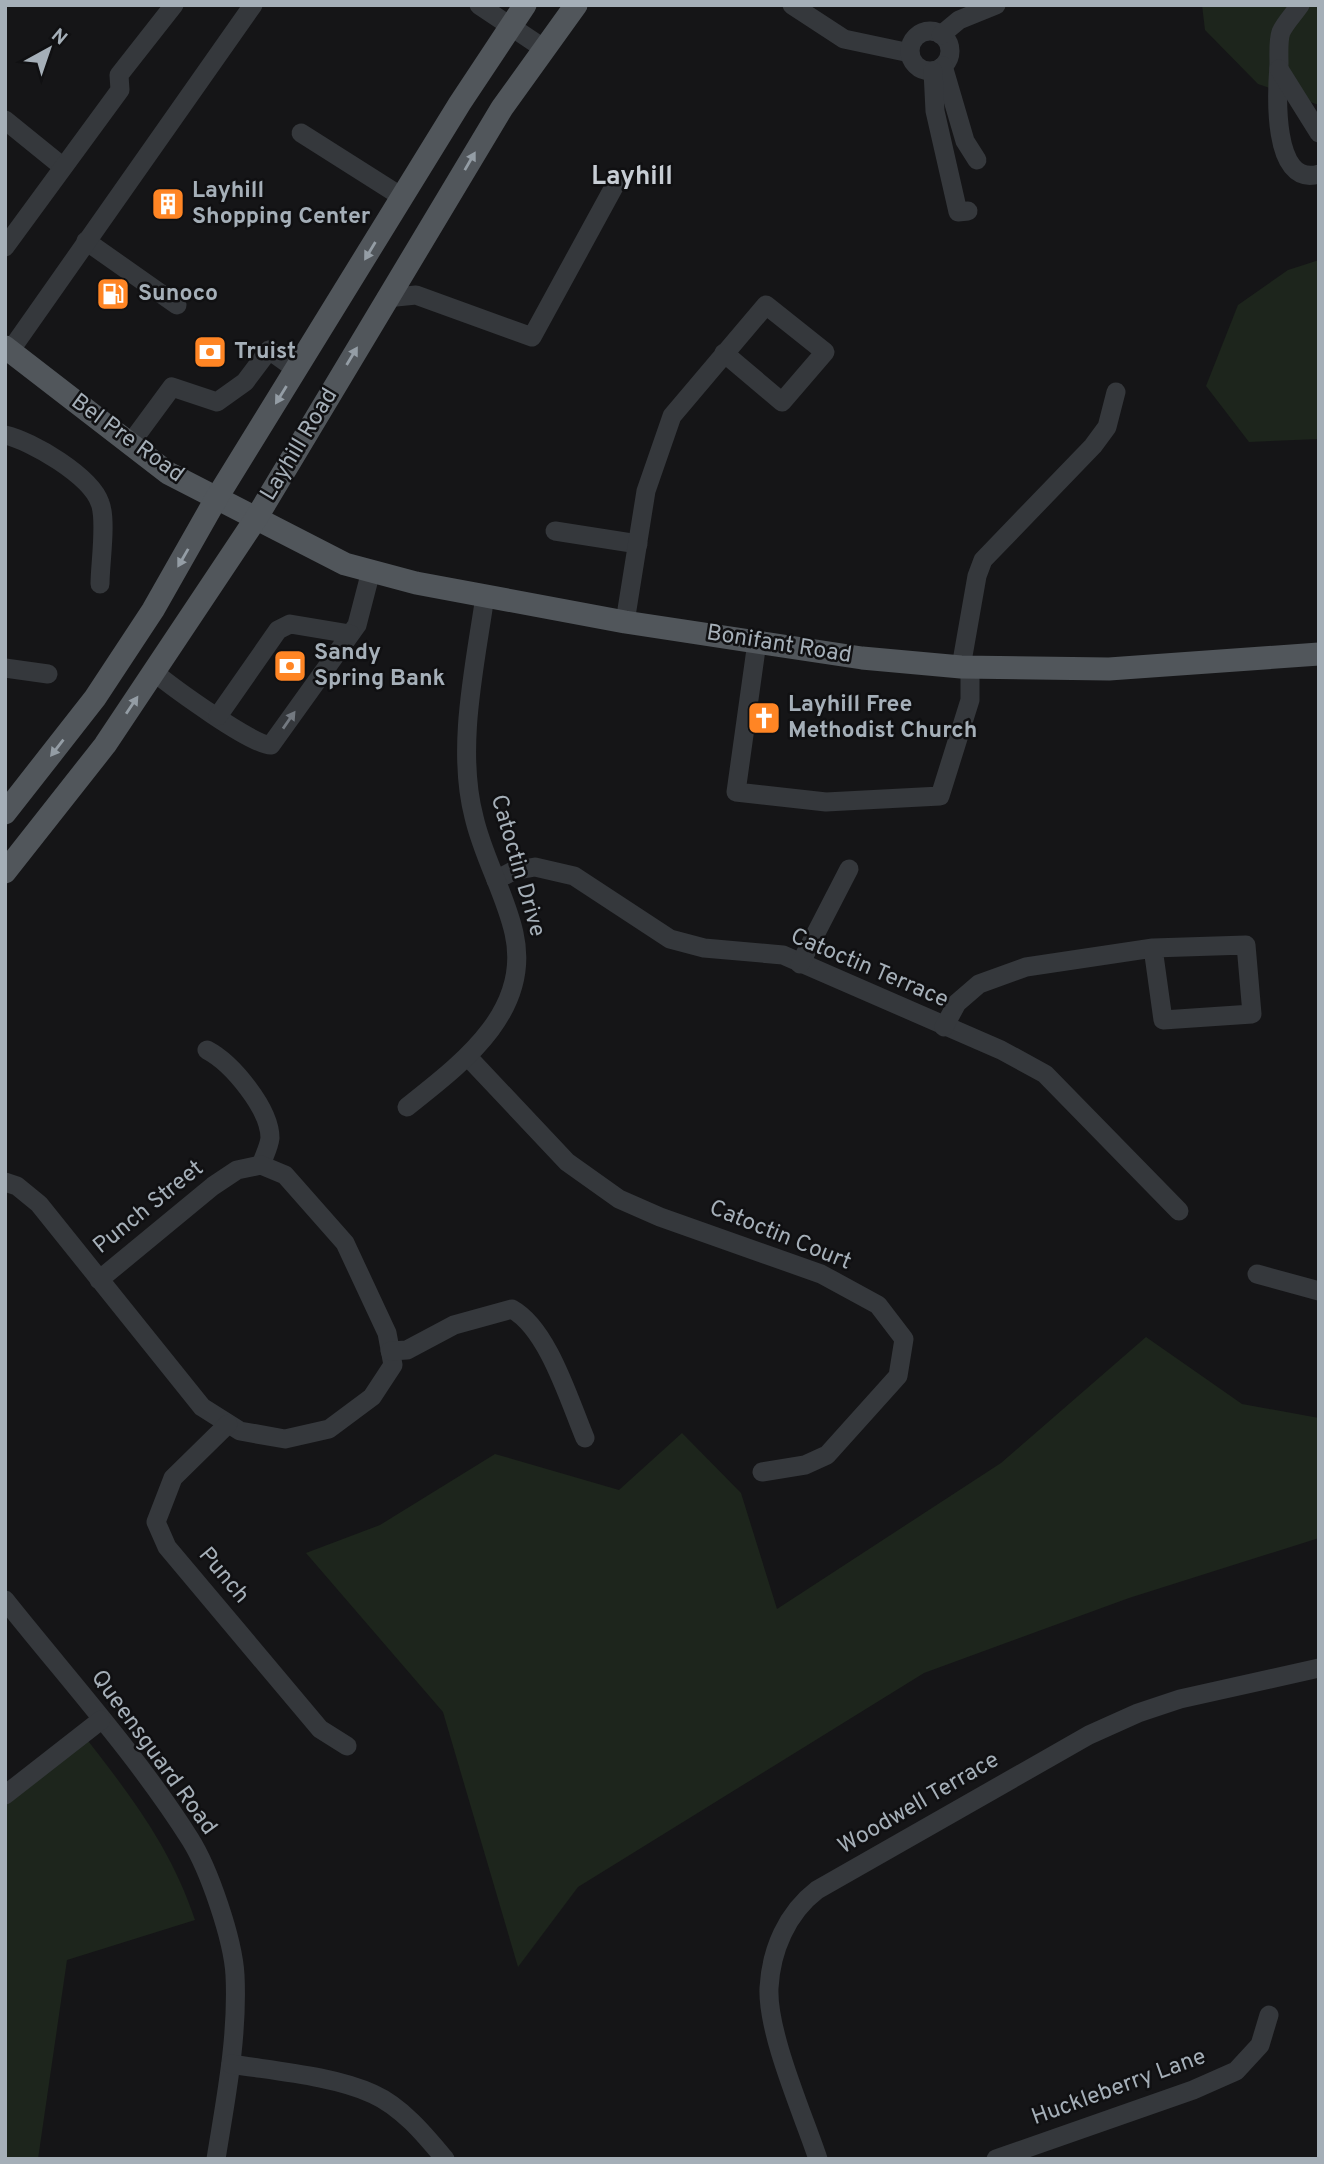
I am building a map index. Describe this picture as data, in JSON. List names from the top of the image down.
{
  "streets": {
    "main road": ["Bel Pre Road", "Layhill Road", "Bonifant Road"],
    "street": [
      "Catoctin Drive",
      "Catoctin Terrace",
      "Punch Street",
      "Catoctin Court",
      "Punch",
      "Queensguard Road",
      "Woodwell Terrace",
      "Huckleberry Lane"
    ]
  },
  "crossings": [
    ["Bel Pre Road", "Layhill Road"],
    ["Bel Pre Road", "Bonifant Road"],
    ["Layhill Road", "Bonifant Road"],
    ["Bonifant Road", "Catoctin Drive"],
    ["Catoctin Drive", "Catoctin Terrace"],
    ["Catoctin Drive", "Catoctin Court"],
    ["Punch Street", "Punch"]
  ],
  "districts": ["Layhill"],
  "places": {
    "building": ["Layhill Shopping Center"],
    "fuel station": ["Sunoco"],
    "bank": ["Truist", "Sandy Spring Bank"],
    "church": ["Layhill Free Methodist Church"]
  },
  "north": "top right"
}
